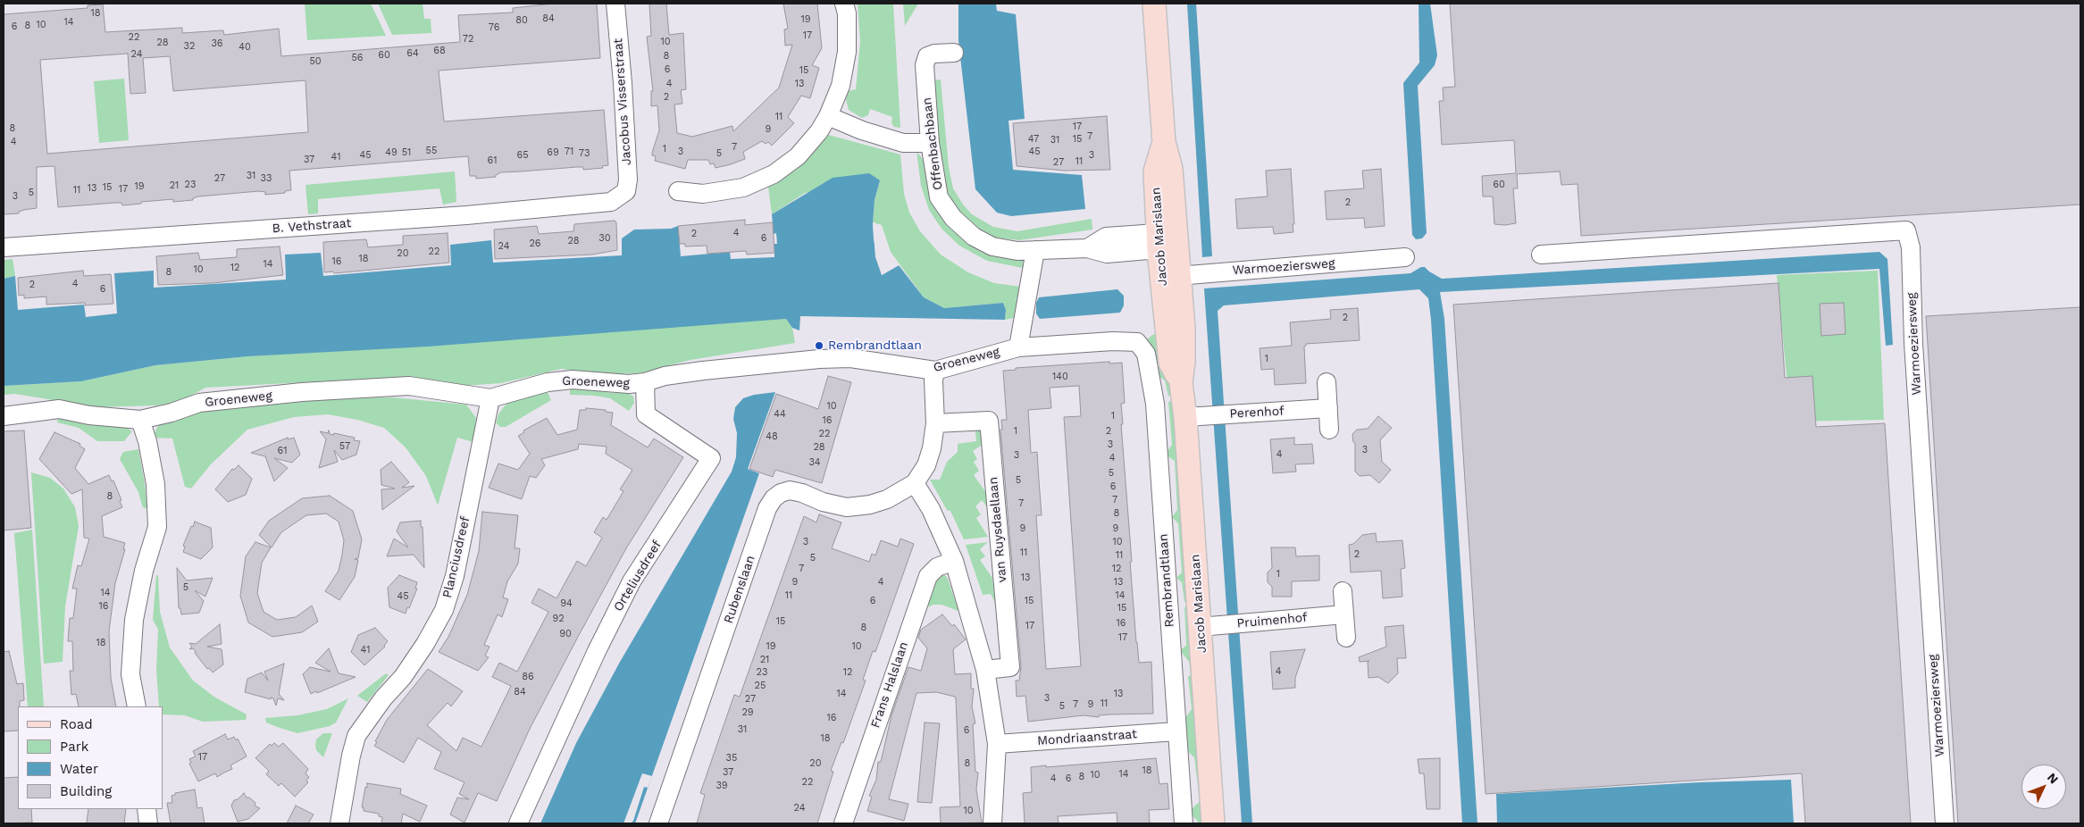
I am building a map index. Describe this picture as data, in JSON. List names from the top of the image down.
{
  "streets": {
    "main road": ["Jacob Marislaan"],
    "street": [
      "Jacobus Visserstraat",
      "Offenbachbaan",
      "B. Vethstraat",
      "Warmoeziersweg",
      "Groeneweg",
      "Perenhof",
      "van Ruysdaellaan",
      "Planciusdreef",
      "Orteliusdreef",
      "Rembrandtlaan",
      "Rubenslaan",
      "Pruimenhof",
      "Frans Halslaan",
      "Mondriaanstraat"
    ]
  },
  "crossings": [
    ["Jacobus Visserstraat", "B. Vethstraat"],
    ["Offenbachbaan", "Jacob Marislaan"],
    ["Jacob Marislaan", "Warmoeziersweg"],
    ["Jacob Marislaan", "Perenhof"],
    ["Jacob Marislaan", "Pruimenhof"],
    ["Groeneweg", "Planciusdreef"],
    ["Groeneweg", "Orteliusdreef"],
    ["Groeneweg", "Rembrandtlaan"],
    ["Rembrandtlaan", "Mondriaanstraat"]
  ],
  "places": ["Rembrandtlaan"],
  "house_numbers": [
    "18",
    "84",
    "19",
    "80",
    "14",
    "10",
    "8",
    "6",
    "76",
    "17",
    "22",
    "72",
    "10",
    "28",
    "36",
    "32",
    "40",
    "68",
    "64",
    "24",
    "60",
    "8",
    "56",
    "50",
    "6",
    "15",
    "4",
    "13",
    "2",
    "11",
    "17",
    "8",
    "9",
    "7",
    "47",
    "15",
    "31",
    "4",
    "7",
    "1",
    "55",
    "71",
    "3",
    "45",
    "49",
    "51",
    "69",
    "73",
    "5",
    "45",
    "65",
    "3",
    "41",
    "37",
    "61",
    "11",
    "27",
    "31",
    "27",
    "33",
    "23",
    "60",
    "21",
    "19",
    "15",
    "13",
    "17",
    "11",
    "5",
    "3",
    "2",
    "4",
    "2",
    "30",
    "6",
    "28",
    "26",
    "24",
    "22",
    "20",
    "18",
    "16",
    "14",
    "12",
    "10",
    "8",
    "4",
    "2",
    "6",
    "2",
    "1",
    "140",
    "10",
    "44",
    "1",
    "16",
    "1",
    "2",
    "22",
    "48",
    "3",
    "57",
    "28",
    "3",
    "61",
    "4",
    "3",
    "4",
    "34",
    "5",
    "5",
    "6",
    "8",
    "7",
    "7",
    "8",
    "9",
    "9",
    "3",
    "10",
    "11",
    "2",
    "11",
    "5",
    "7",
    "12",
    "1",
    "13",
    "9",
    "4",
    "13",
    "5",
    "14",
    "11",
    "14",
    "45",
    "6",
    "15",
    "94",
    "16",
    "15",
    "92",
    "15",
    "16",
    "17",
    "8",
    "90",
    "17",
    "18",
    "19",
    "10",
    "41",
    "21",
    "4",
    "23",
    "12",
    "86",
    "25",
    "84",
    "14",
    "13",
    "3",
    "27",
    "11",
    "7",
    "9",
    "5",
    "29",
    "16",
    "31",
    "6",
    "18",
    "17",
    "35",
    "20",
    "8",
    "18",
    "37",
    "14",
    "10",
    "8",
    "4",
    "6",
    "22",
    "39",
    "24",
    "10"
  ],
  "legend": [
    "Road",
    "Park",
    "Water",
    "Building"
  ],
  "north": "top right"
}
